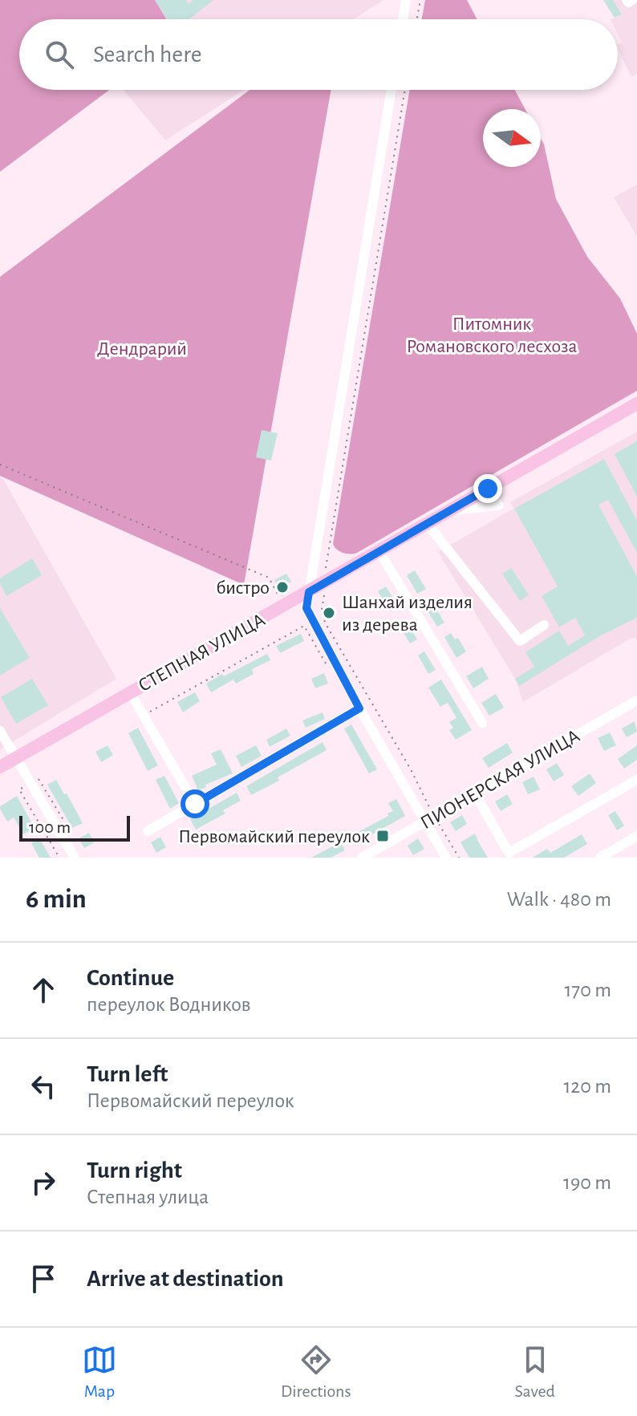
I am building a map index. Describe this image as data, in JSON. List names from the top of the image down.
{
  "streets": {
    "main road": ["СТЕПНАЯ УЛИЦА"],
    "street": ["ПИОНЕРСКАЯ УЛИЦА"]
  },
  "parks": ["Питомник Романовского лесхоза", "Дендрарий"],
  "places": {
    "other": ["бистро", "Шанхай изделия из дерева"],
    "transit": ["Первомайский переулок"]
  },
  "scale_bar": "100 m",
  "north": "right",
  "page": {
    "search": "Search here",
    "scale": "100 m",
    "heading": ["6 min", "Walk · 480 m"],
    "list": [
      ["Continue", "переулок Водников", "170 m"],
      ["Turn left", "Первомайский переулок", "120 m"],
      ["Turn right", "Степная улица", "190 m"],
      "Arrive at destination"
    ],
    "nav": ["Map", "Directions", "Saved"]
  }
}
